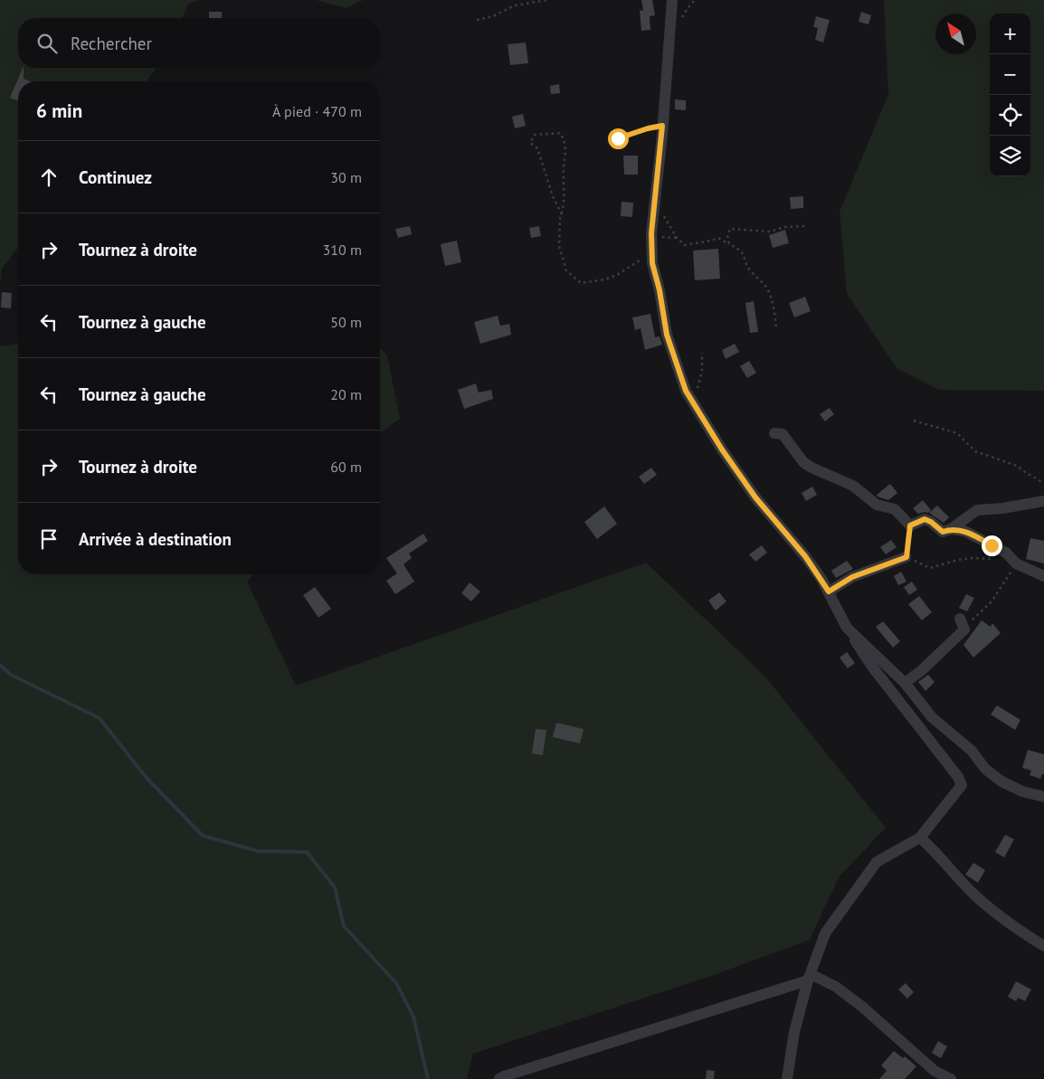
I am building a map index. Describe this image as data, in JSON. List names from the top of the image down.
{
  "north": "top left",
  "page": {
    "map_buttons": ["+", "−"],
    "search": "Rechercher",
    "heading": ["6 min", "À pied · 470 m"],
    "list": [
      ["Continuez", "30 m"],
      ["Tournez à droite", "310 m"],
      ["Tournez à gauche", "50 m"],
      ["Tournez à gauche", "20 m"],
      ["Tournez à droite", "60 m"],
      "Arrivée à destination"
    ]
  }
}
